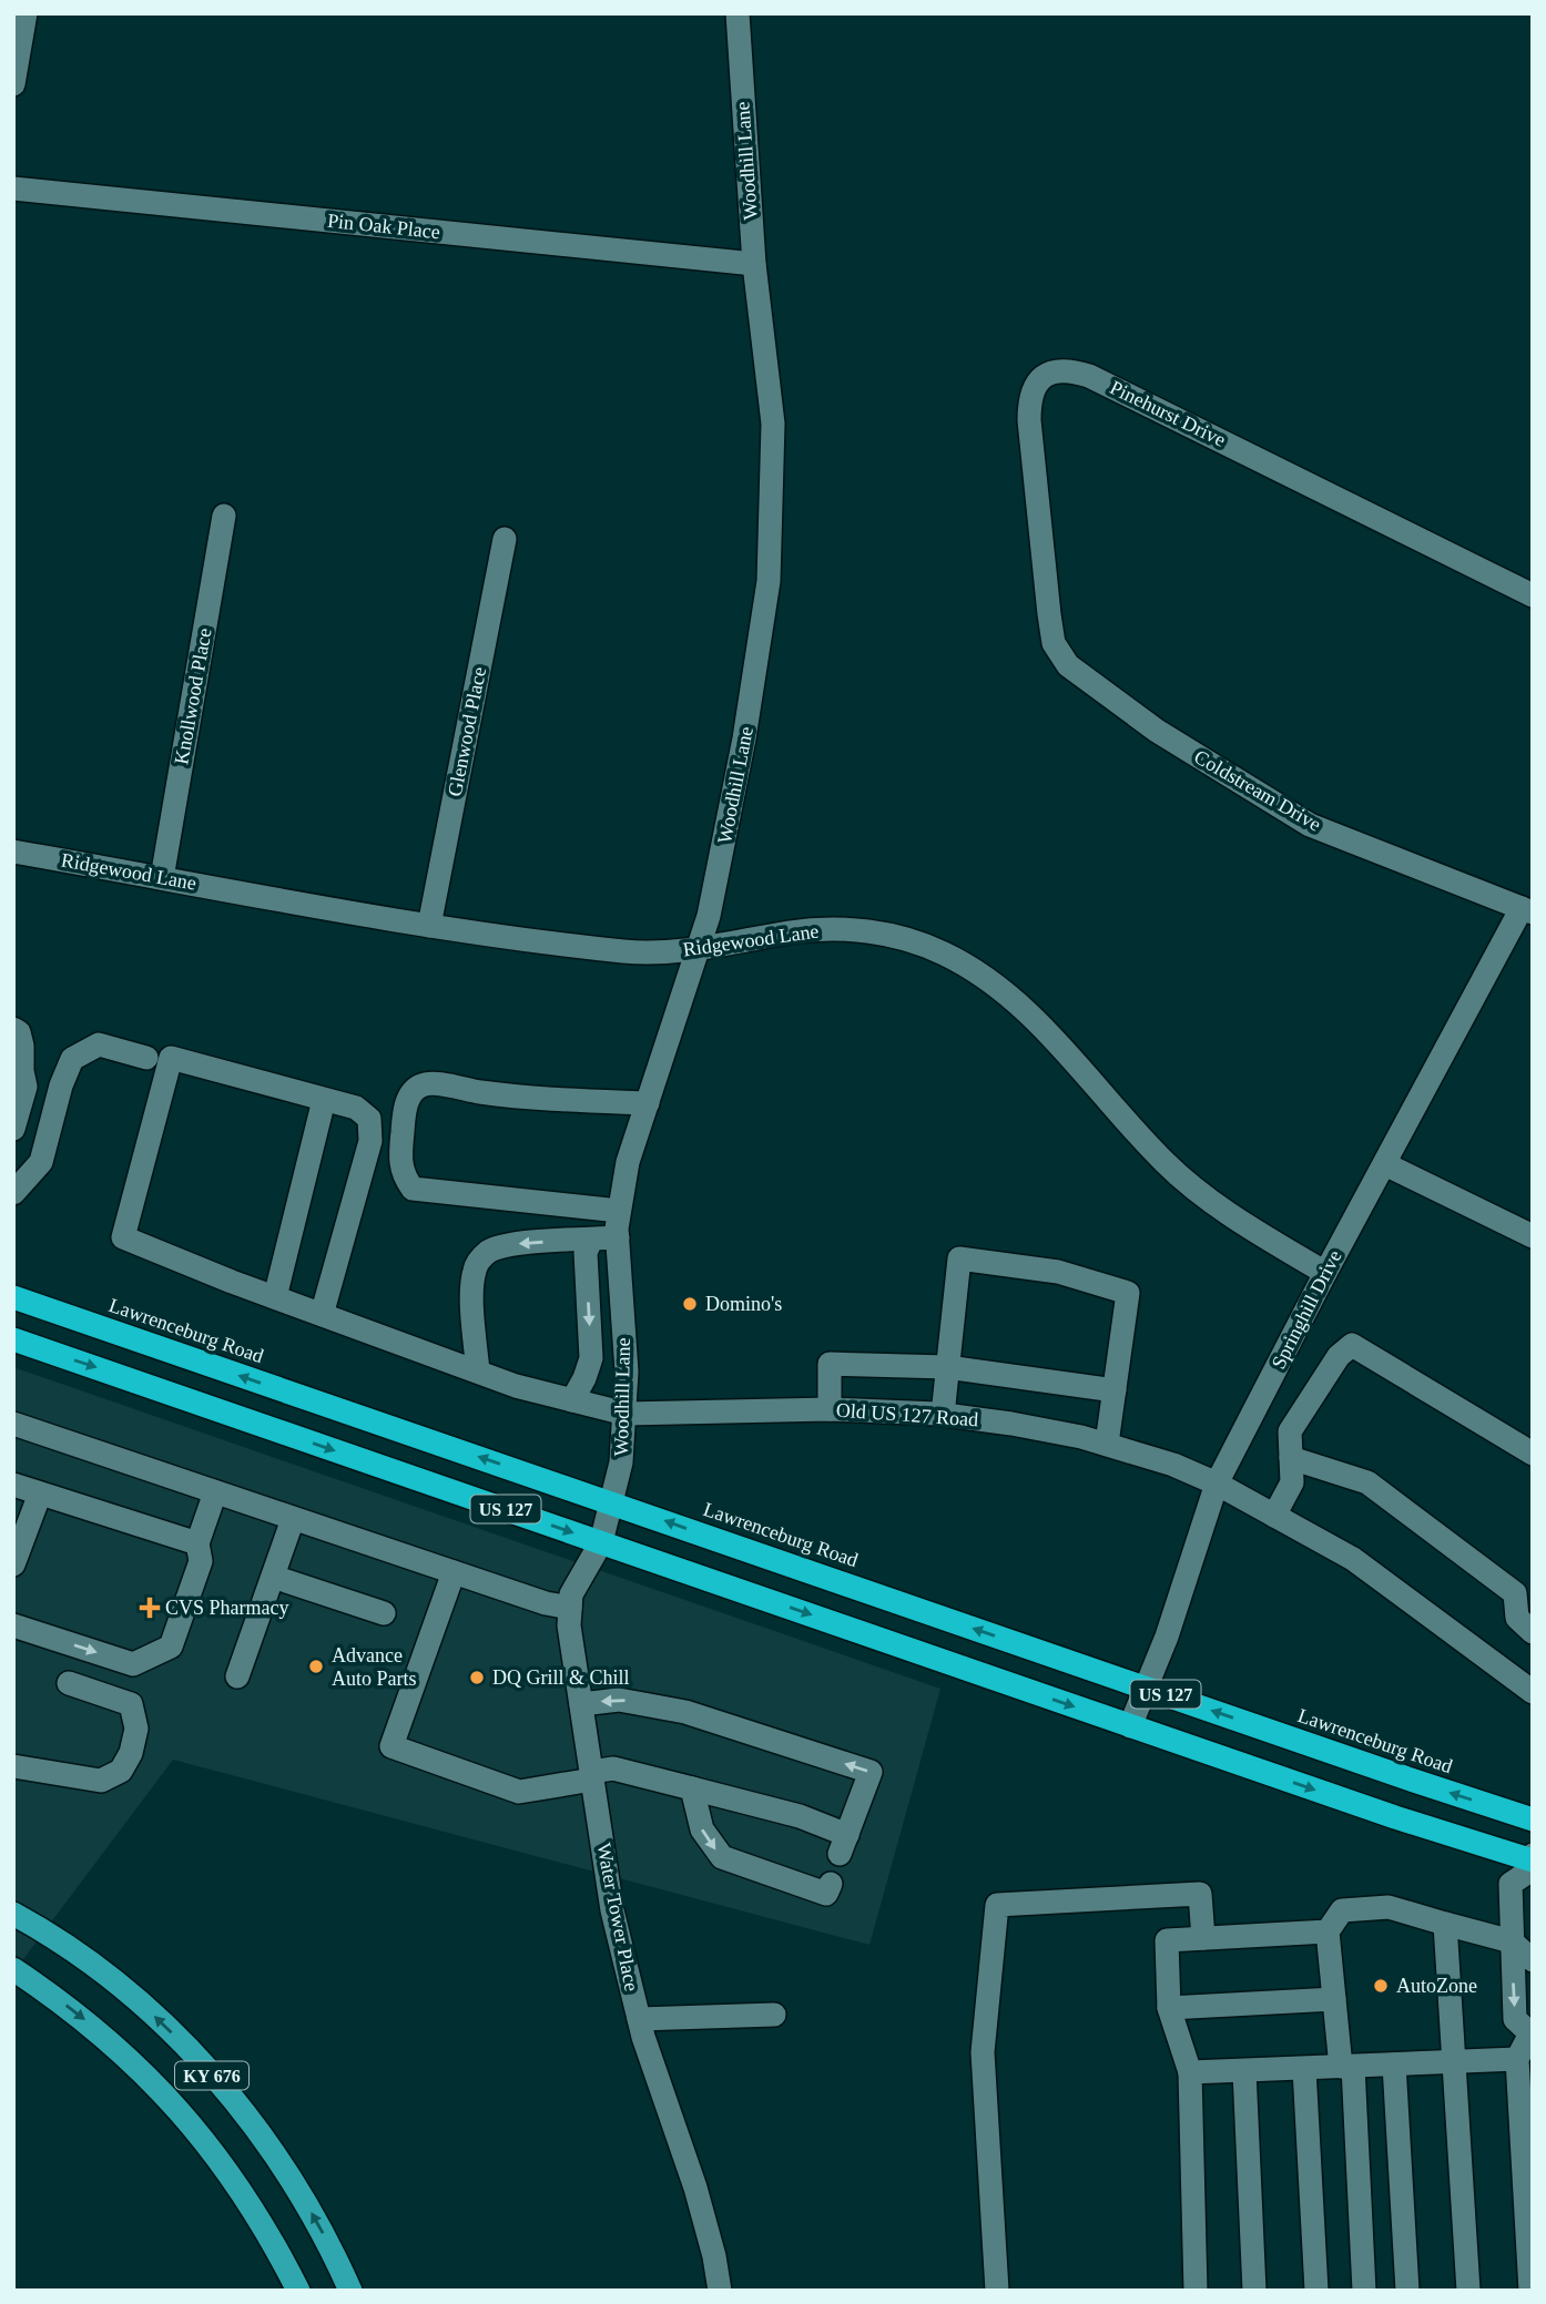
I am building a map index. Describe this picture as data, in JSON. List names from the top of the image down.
{
  "streets": {
    "highway": ["Lawrenceburg Road", "US 127"],
    "main road": ["KY 676"],
    "street": [
      "Woodhill Lane",
      "Pin Oak Place",
      "Pinehurst Drive",
      "Knollwood Place",
      "Glenwood Place",
      "Coldstream Drive",
      "Ridgewood Lane",
      "Springhill Drive",
      "Old US 127 Road",
      "Water Tower Place"
    ]
  },
  "crossings": [
    ["Woodhill Lane", "Pin Oak Place"],
    ["Woodhill Lane", "Ridgewood Lane"],
    ["Woodhill Lane", "Lawrenceburg Road"],
    ["Woodhill Lane", "Old US 127 Road"],
    ["Woodhill Lane", "US 127"],
    ["Woodhill Lane", "Water Tower Place"],
    ["Pinehurst Drive", "Coldstream Drive"],
    ["Knollwood Place", "Ridgewood Lane"],
    ["Glenwood Place", "Ridgewood Lane"],
    ["Coldstream Drive", "Springhill Drive"],
    ["Ridgewood Lane", "Springhill Drive"],
    ["Springhill Drive", "Lawrenceburg Road"],
    ["Springhill Drive", "Old US 127 Road"],
    ["Springhill Drive", "US 127"],
    ["US 127", "Water Tower Place"]
  ],
  "places": {
    "other": [
      "Domino's",
      "Advance Auto Parts",
      "DQ Grill & Chill",
      "AutoZone"
    ],
    "health": ["CVS Pharmacy"]
  }
}
